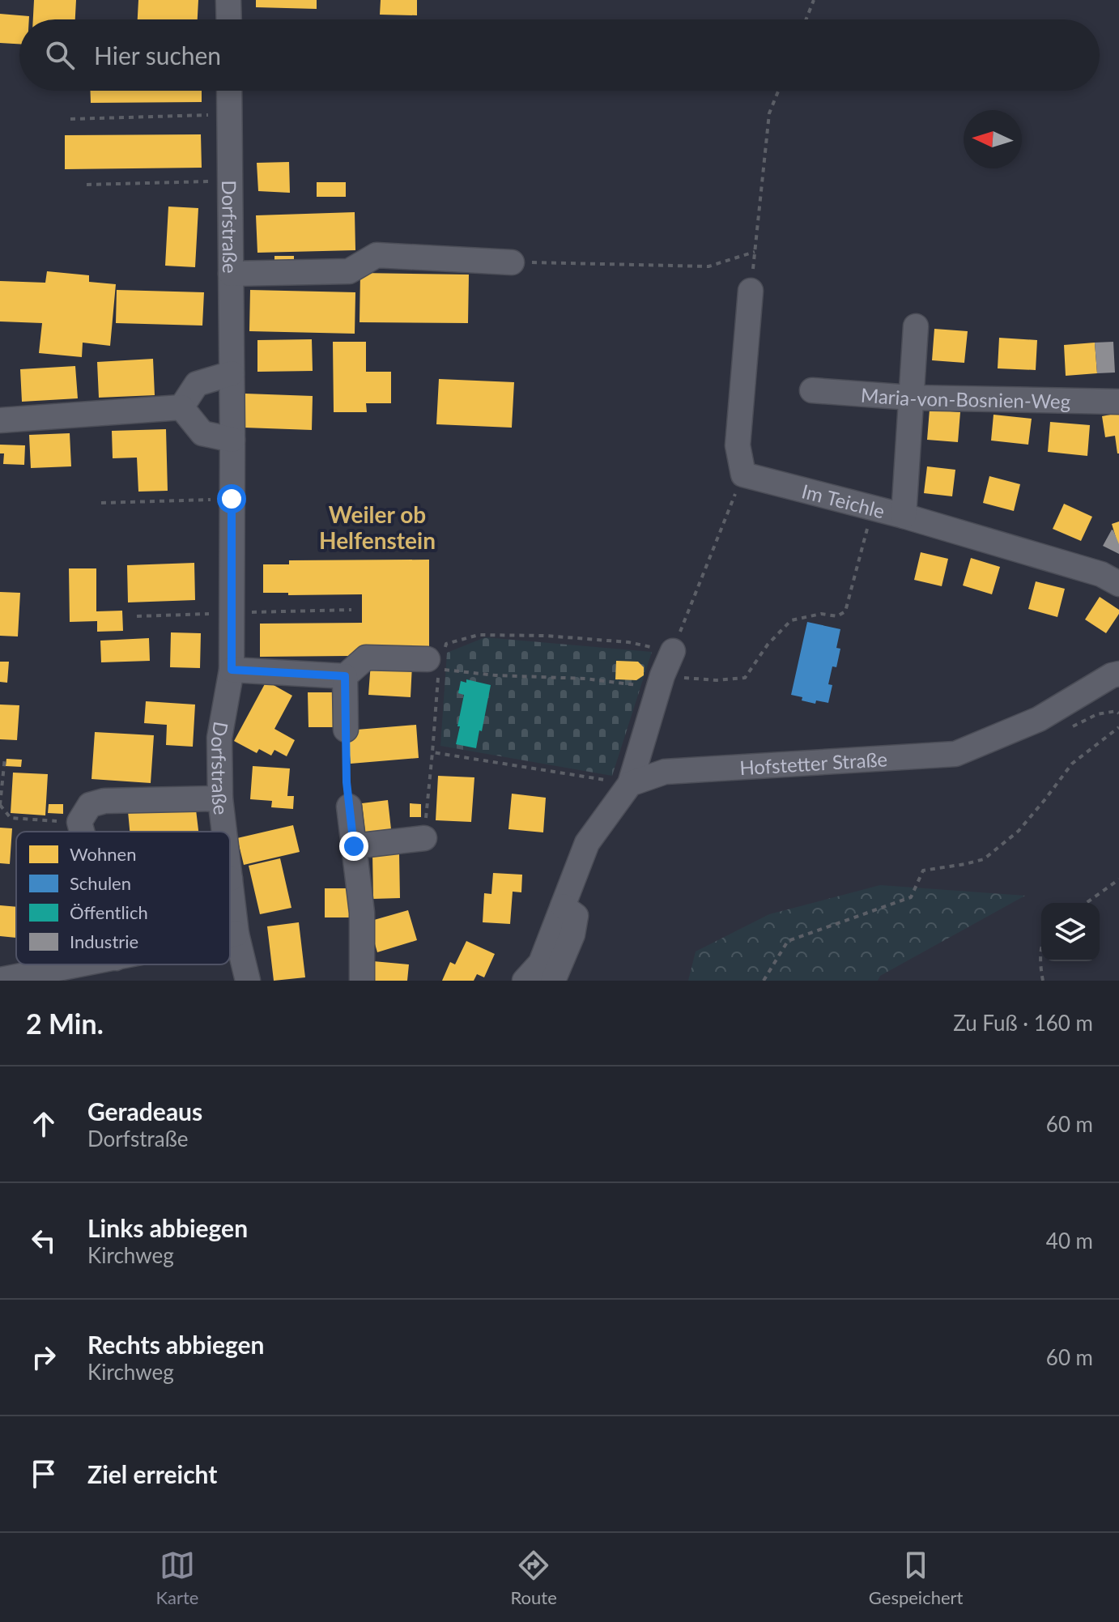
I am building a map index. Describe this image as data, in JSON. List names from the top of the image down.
{
  "streets": {
    "street": [
      "Dorfstraße",
      "Maria-von-Bosnien-Weg",
      "Im Teichle",
      "Hofstetter Straße"
    ]
  },
  "districts": ["Weiler ob Helfenstein"],
  "legend": [
    "Wohnen",
    "Schulen",
    "Öffentlich",
    "Industrie"
  ],
  "north": "left",
  "page": {
    "search": "Hier suchen",
    "heading": ["2 Min.", "Zu Fuß · 160 m"],
    "list": [
      ["Geradeaus", "Dorfstraße", "60 m"],
      ["Links abbiegen", "Kirchweg", "40 m"],
      ["Rechts abbiegen", "Kirchweg", "60 m"],
      "Ziel erreicht"
    ],
    "nav": ["Karte", "Route", "Gespeichert"]
  }
}
